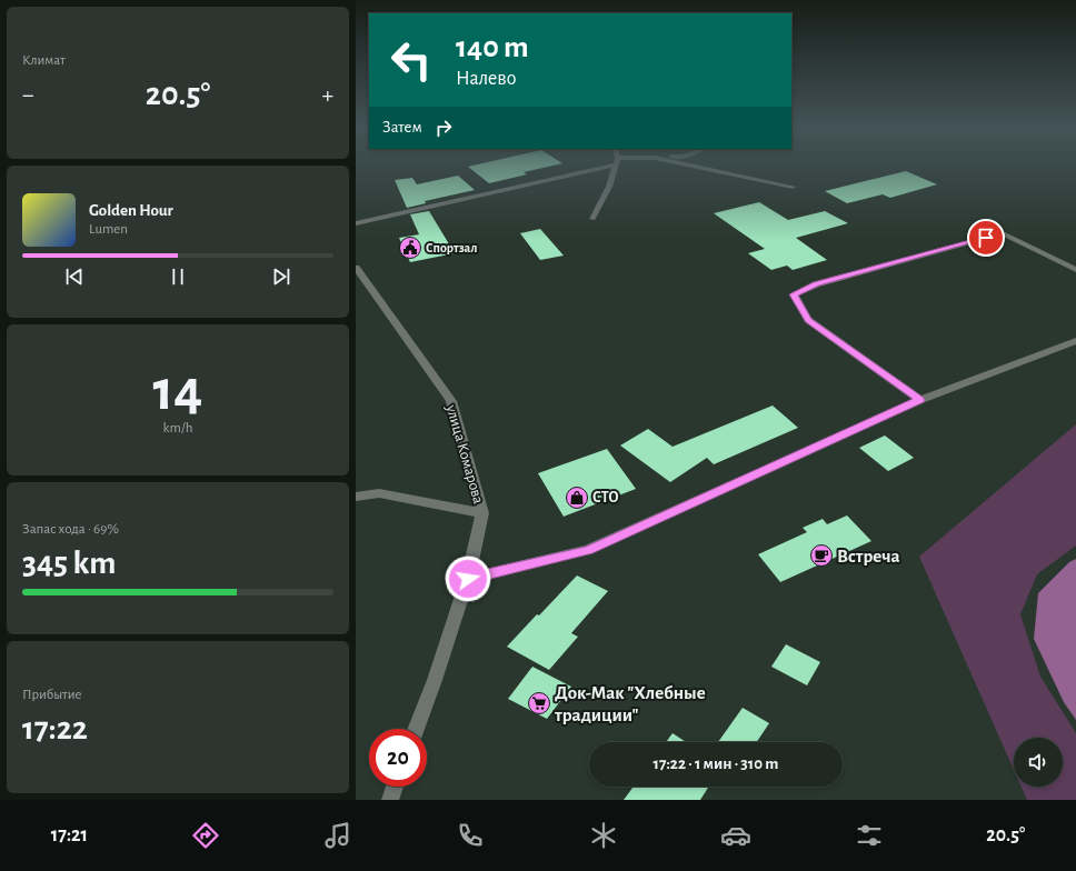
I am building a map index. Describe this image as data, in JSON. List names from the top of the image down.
{
  "streets": {
    "street": ["улица Комарова"]
  },
  "places": {
    "public building": ["Спортзал"],
    "shop": ["СТО"],
    "cafe": ["Встреча"],
    "supermarket": ["Док-Мак \"Хлебные традиции\""]
  },
  "page": {
    "tile": [
      "Климат",
      ["14", "km/h"],
      ["Запас хода · 69%", "345 km"],
      ["Прибытие", "17:22"]
    ],
    "turn": ["140 m", "Налево"],
    "heat": ["−", "20.5°", "+"],
    "then": "Затем",
    "song": ["Golden Hour", "Lumen"],
    "limit": "20",
    "trip": "17:22 · 1 мин · 310 m",
    "tabs": ["17:21", "20.5°"]
  }
}
